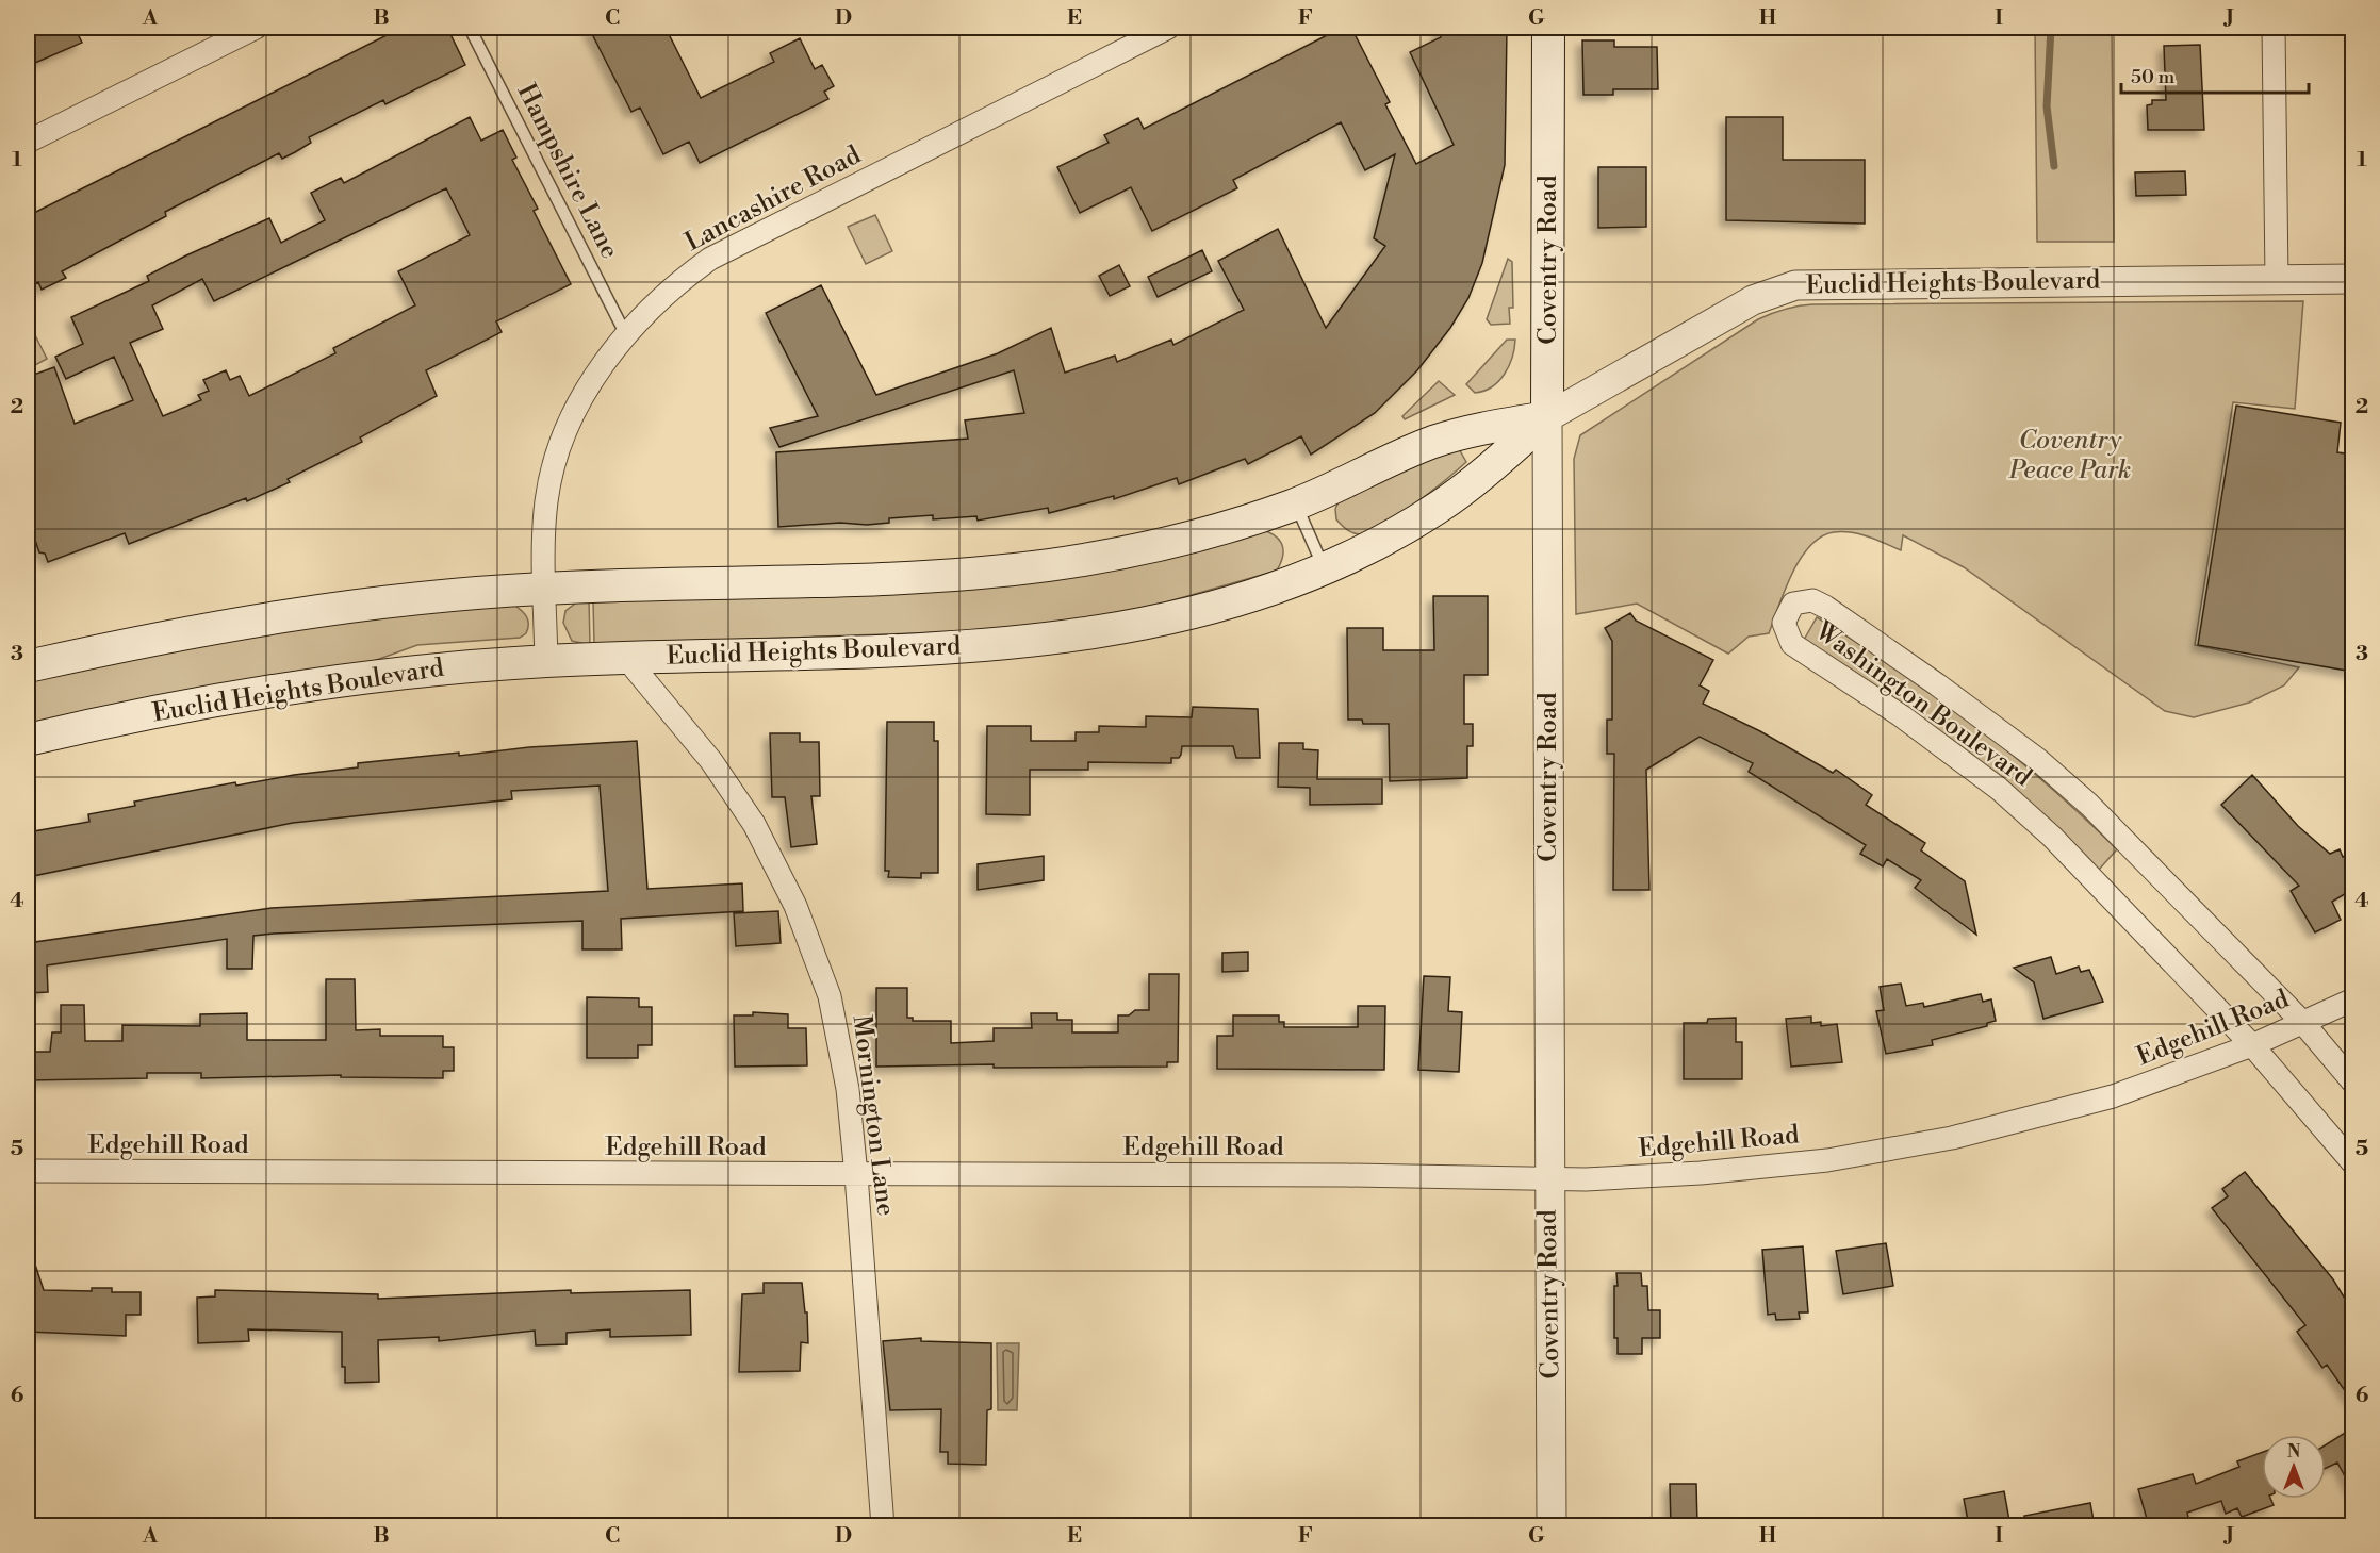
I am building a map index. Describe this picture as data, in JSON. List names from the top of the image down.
{
  "streets": {
    "main road": ["Coventry Road", "Euclid Heights Boulevard"],
    "street": [
      "Lancashire Road",
      "Washington Boulevard",
      "Edgehill Road",
      "Mornington Lane"
    ],
    "lane": ["Hampshire Lane"]
  },
  "crossings": [
    ["Hampshire Lane", "Lancashire Road"],
    ["Lancashire Road", "Euclid Heights Boulevard"],
    ["Coventry Road", "Euclid Heights Boulevard"],
    ["Coventry Road", "Edgehill Road"],
    ["Euclid Heights Boulevard", "Mornington Lane"],
    ["Washington Boulevard", "Edgehill Road"],
    ["Edgehill Road", "Mornington Lane"]
  ],
  "parks": ["Coventry Peace Park"],
  "scale_bar": "50 m",
  "north": "top",
  "grid": {
    "columns": [
      "A",
      "B",
      "C",
      "D",
      "E",
      "F",
      "G",
      "H",
      "I",
      "J"
    ],
    "rows": [
      "1",
      "2",
      "3",
      "4",
      "5",
      "6"
    ]
  }
}
